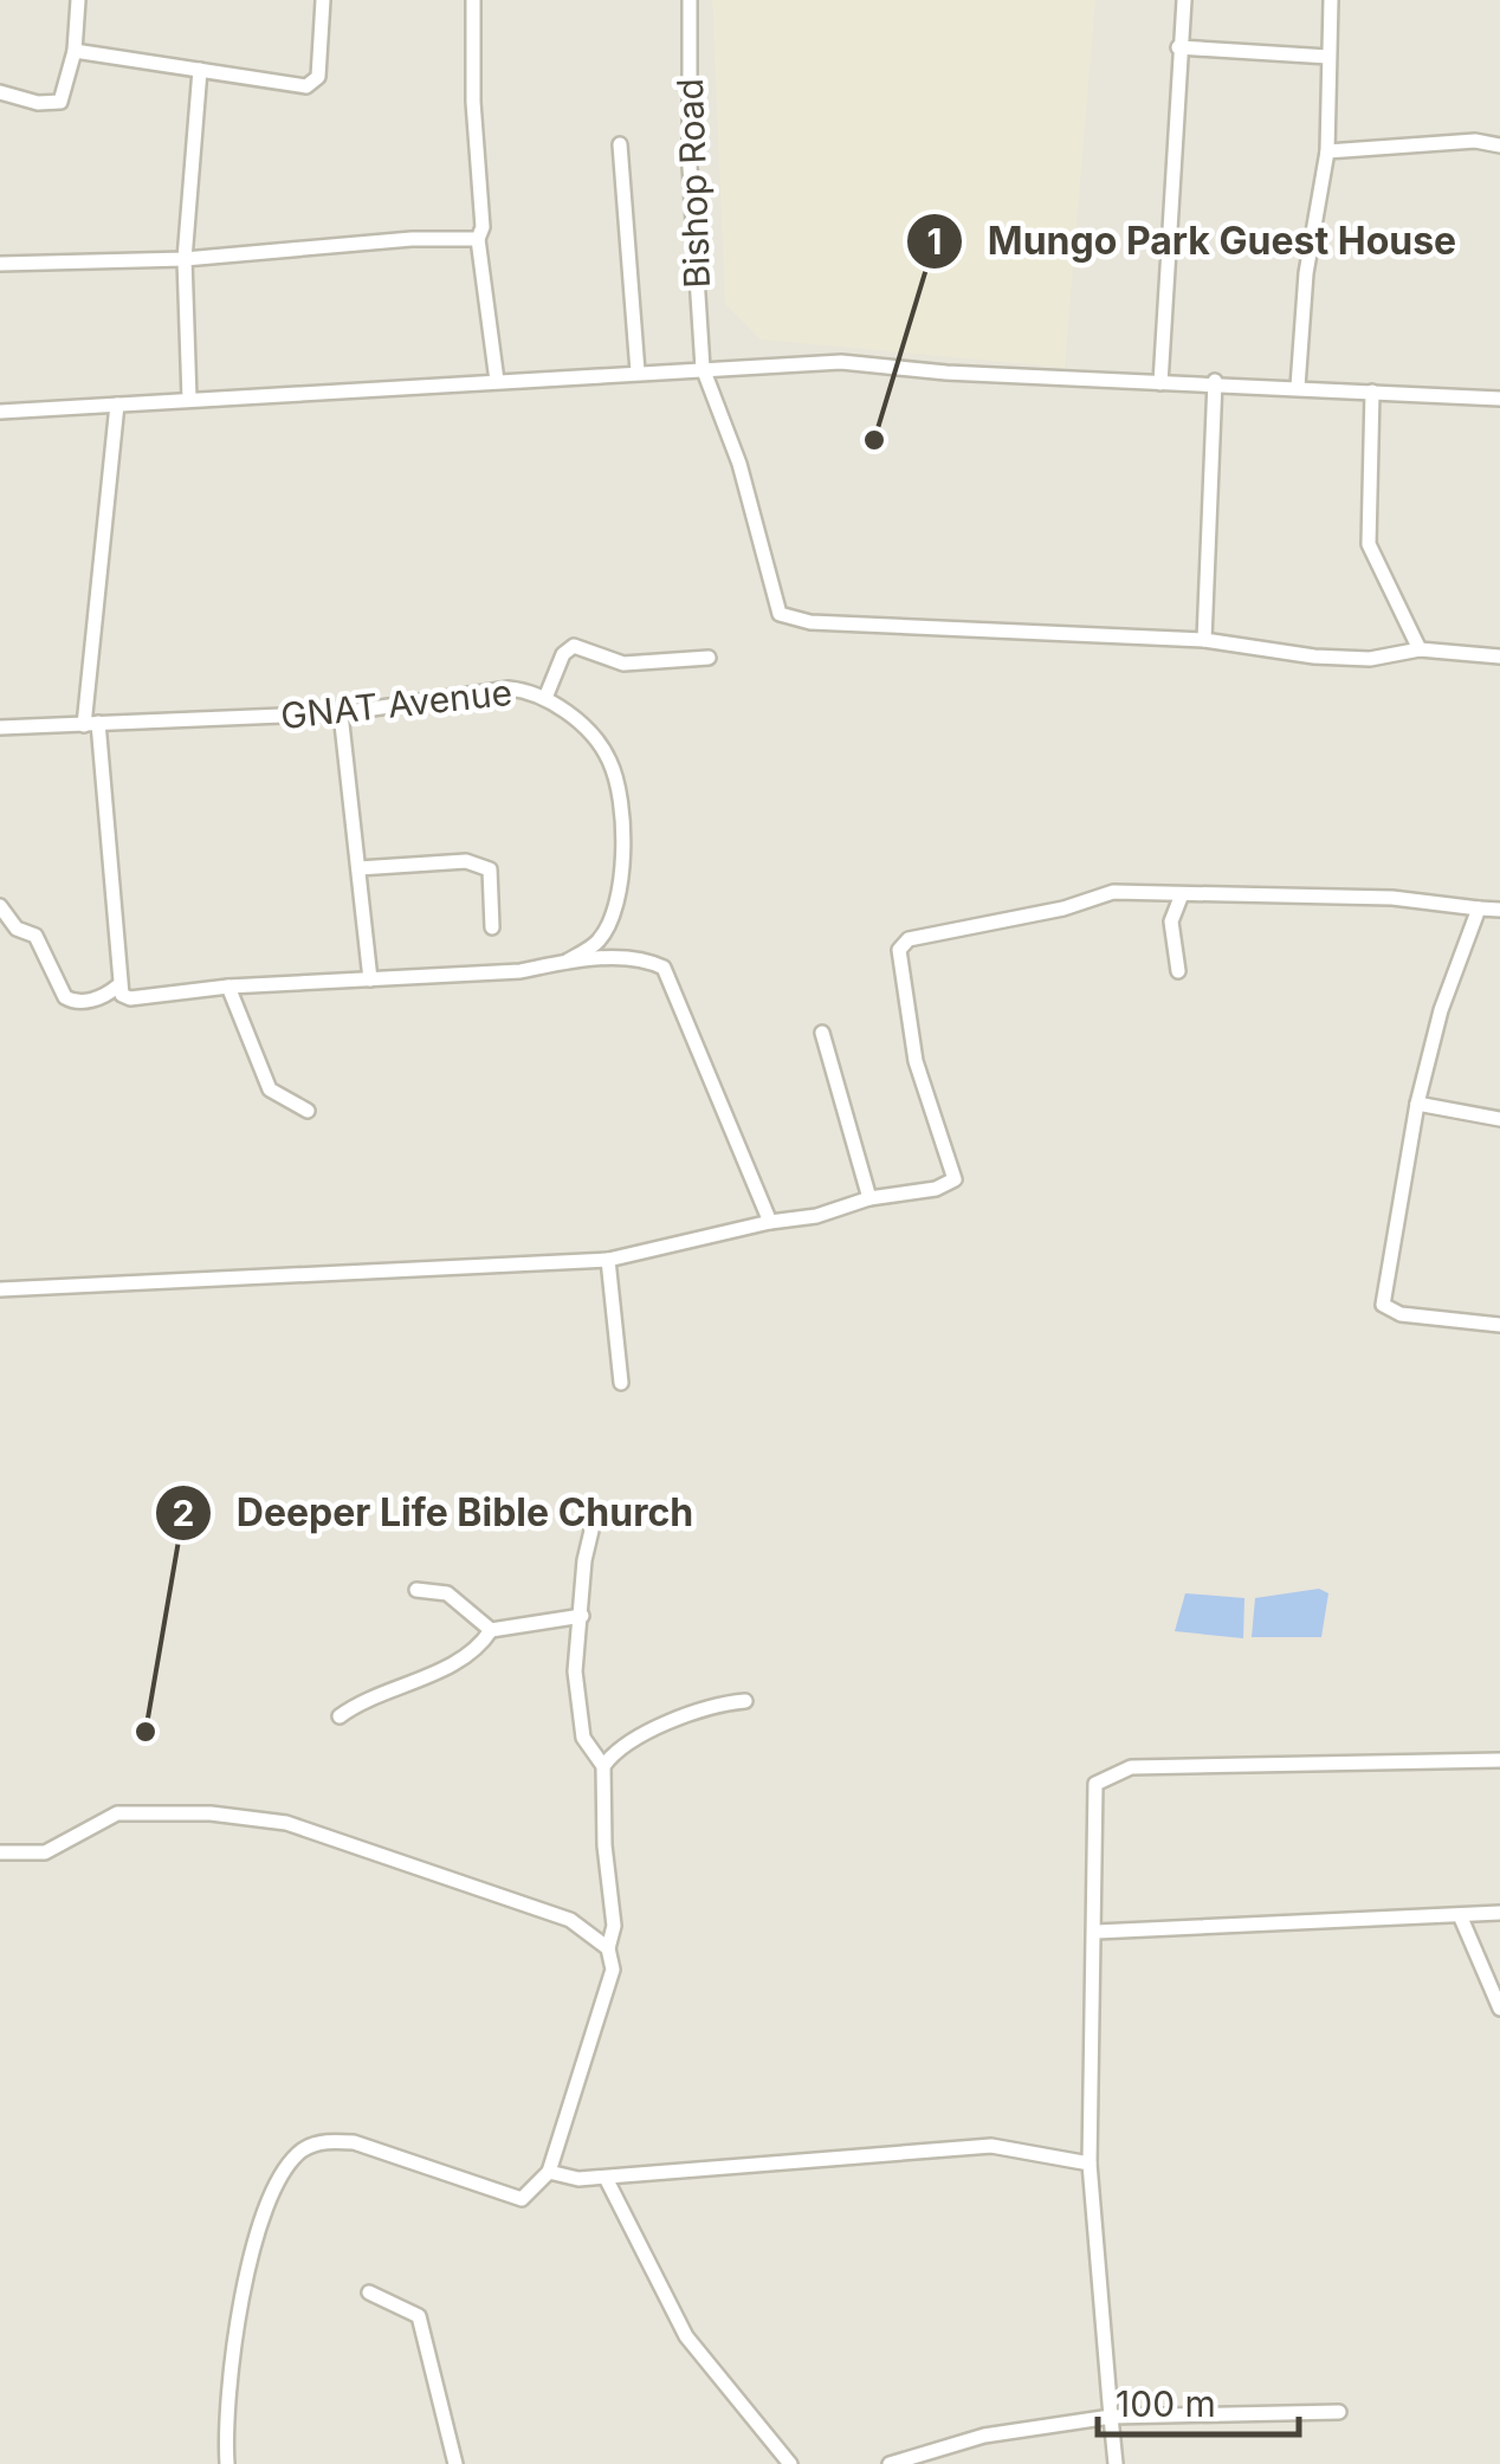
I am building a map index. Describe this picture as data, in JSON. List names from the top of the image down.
{
  "streets": {
    "street": ["Bishop Road", "GNAT Avenue"]
  },
  "places": ["Mungo Park Guest House", "Deeper Life Bible Church"],
  "scale_bar": "100 m"
}
